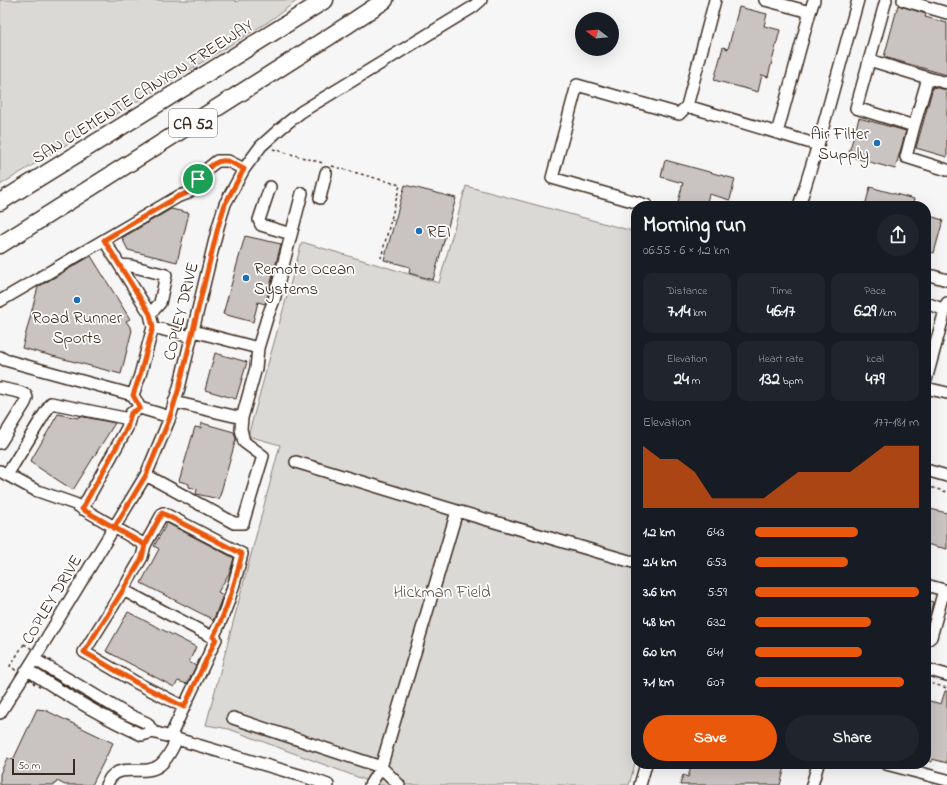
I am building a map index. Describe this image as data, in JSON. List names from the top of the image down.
{
  "streets": {
    "highway": ["SAN CLEMENTE CANYON FREEWAY", "CA 52"],
    "street": ["COPLEY DRIVE"]
  },
  "parks": ["Hickman Field"],
  "places": [
    "Air Filter Supply",
    "REI",
    "Remote Ocean Systems",
    "Road Runner Sports"
  ],
  "scale_bar": "50 m",
  "north": "left",
  "page": {
    "heading": ["Morning run", "06:55 · 6 × 1.2 km"],
    "stats": [
      ["Distance", "7.14 km"],
      ["Time", "46:17"],
      ["Pace", "6:29 /km"],
      ["Elevation", "24 m"],
      ["Heart rate", "132 bpm"],
      ["kcal", "479"]
    ],
    "chart": ["Elevation", "177–181 m"],
    "list": [
      {
        "name": "1.2 km",
        "note": "6:43"
      },
      {
        "name": "2.4 km",
        "note": "6:53"
      },
      {
        "name": "3.6 km",
        "note": "5:59"
      },
      {
        "name": "4.8 km",
        "note": "6:32"
      },
      {
        "name": "6.0 km",
        "note": "6:41"
      },
      {
        "name": "7.1 km",
        "note": "6:07"
      }
    ],
    "buttons": ["Save", "Share"],
    "scale": "50 m"
  }
}
